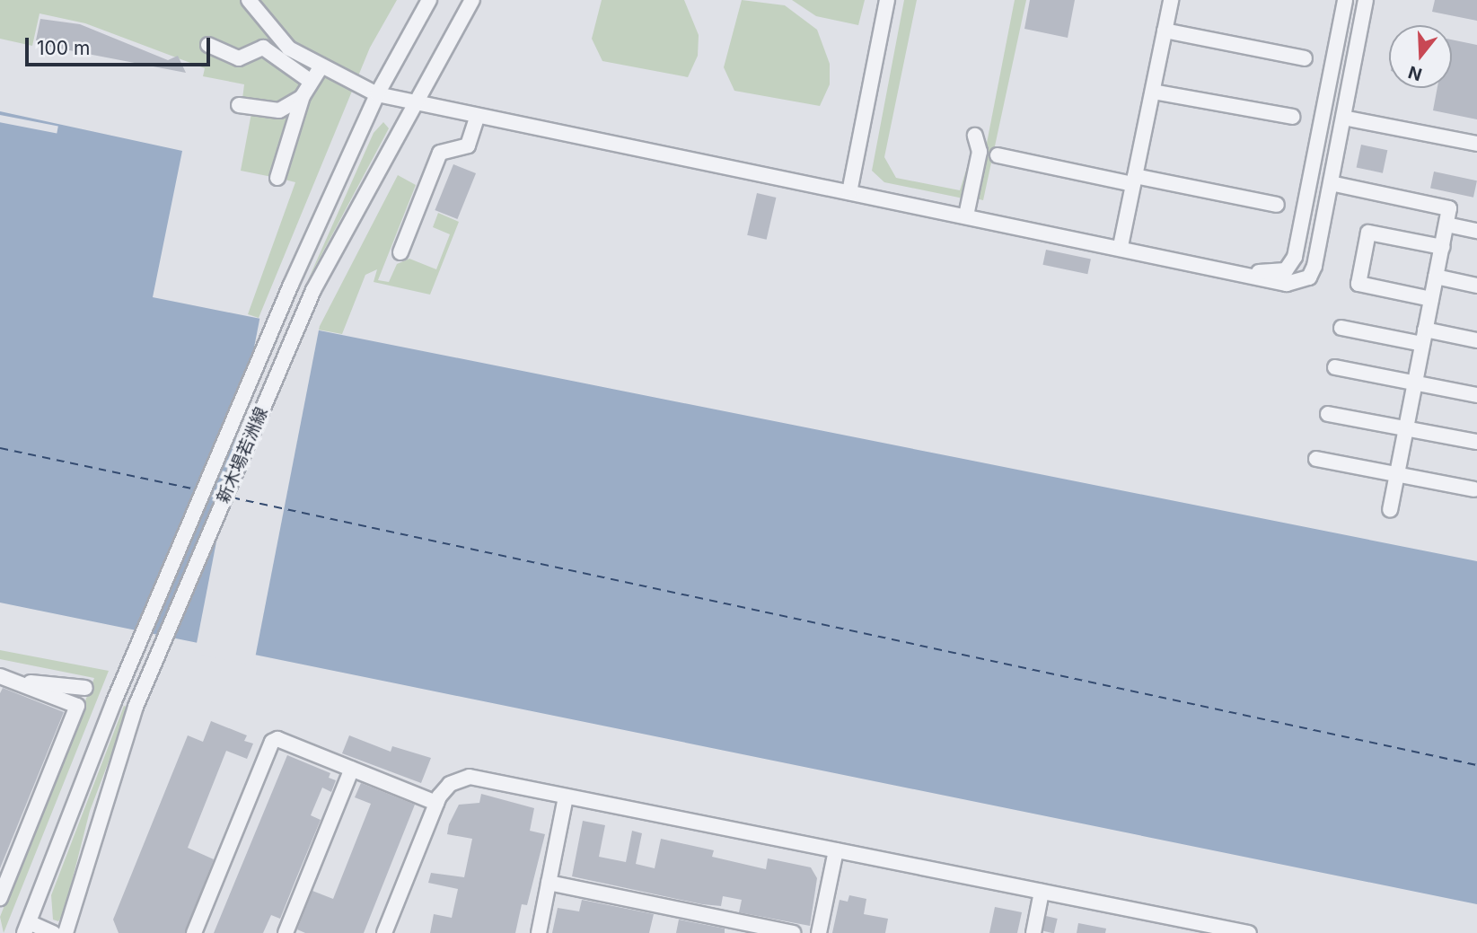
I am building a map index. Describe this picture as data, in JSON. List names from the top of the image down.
{
  "streets": {
    "street": ["新木場若洲線"]
  },
  "scale_bar": "100 m",
  "north": "bottom"
}
